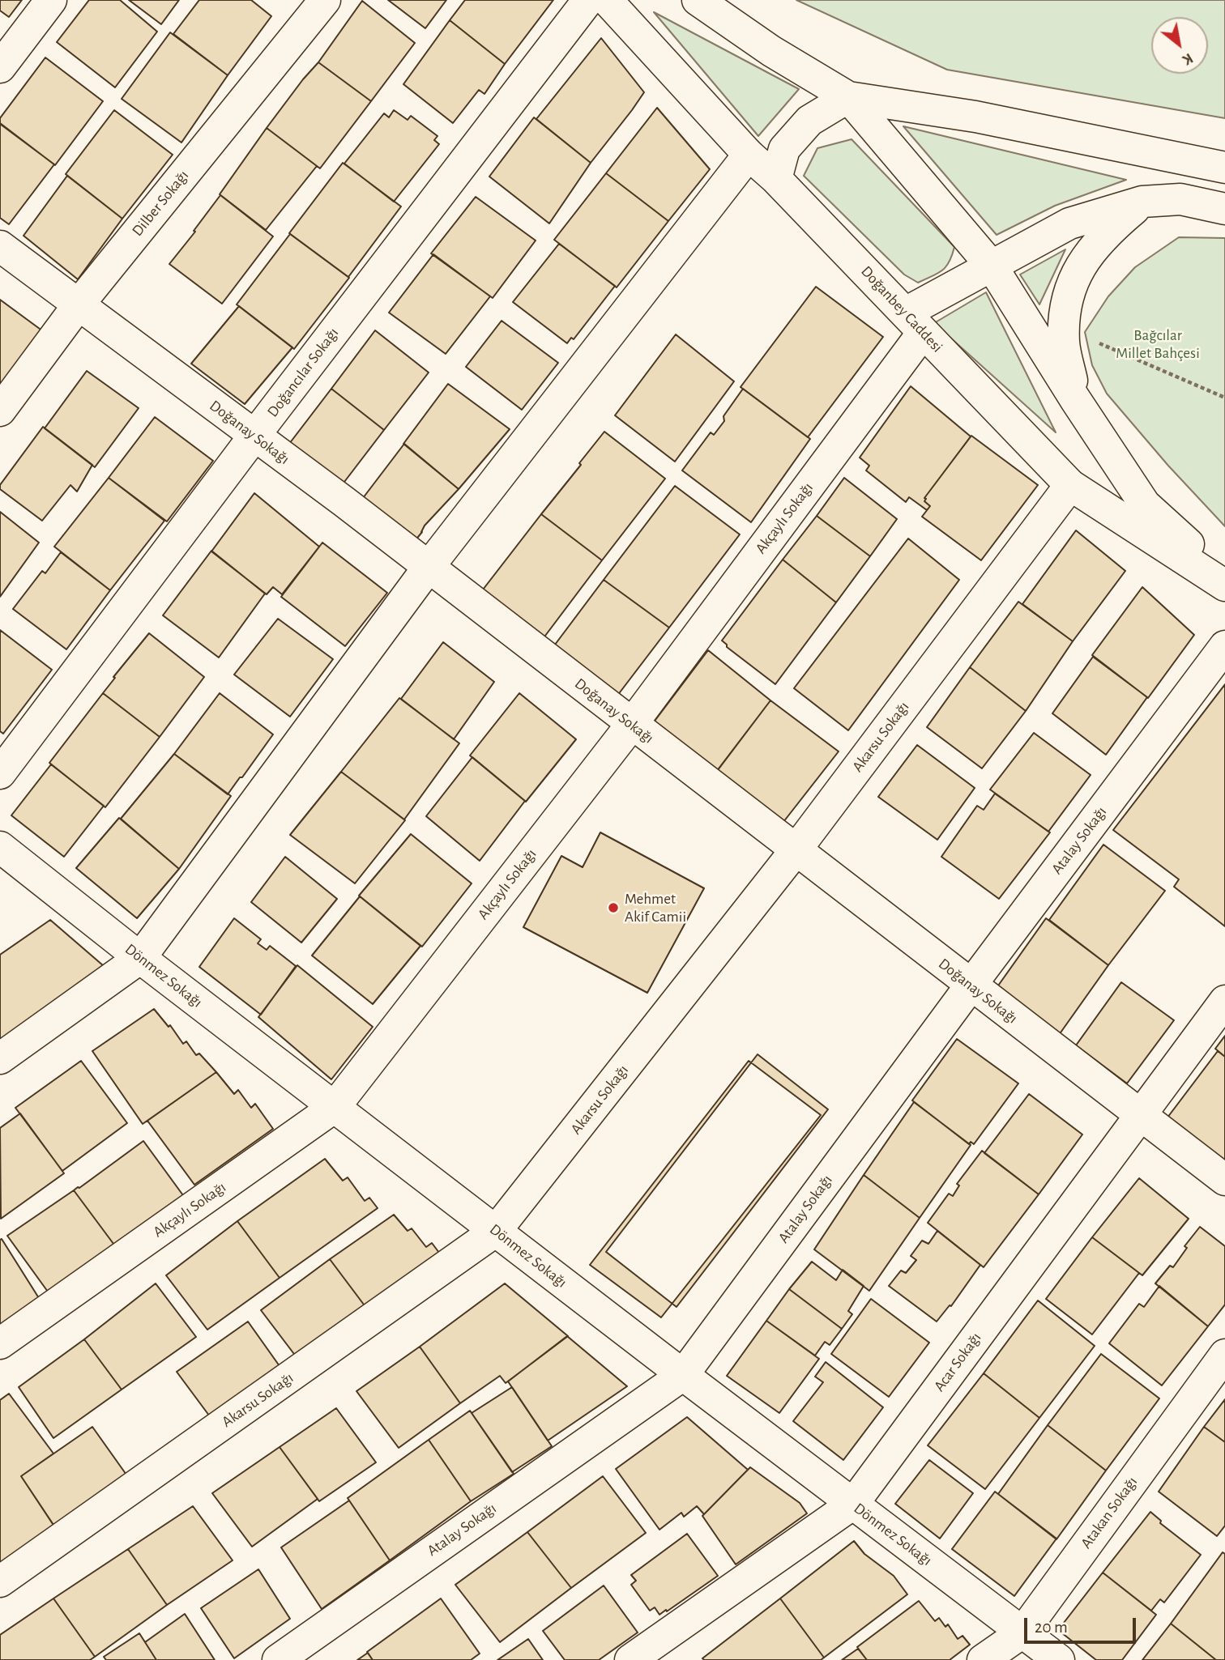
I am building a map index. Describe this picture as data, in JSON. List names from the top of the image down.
{
  "streets": {
    "street": [
      "Dilber Sokağı",
      "Doğanbey Caddesi",
      "Doğancılar Sokağı",
      "Doğanay Sokağı",
      "Akçaylı Sokağı",
      "Akarsu Sokağı",
      "Atalay Sokağı",
      "Dönmez Sokağı",
      "Acar Sokağı",
      "Atakan Sokağı"
    ]
  },
  "crossings": [
    ["Dilber Sokağı", "Doğanay Sokağı"],
    ["Doğanbey Caddesi", "Akçaylı Sokağı"],
    ["Doğanbey Caddesi", "Akarsu Sokağı"],
    ["Doğancılar Sokağı", "Doğanay Sokağı"],
    ["Doğanay Sokağı", "Akçaylı Sokağı"],
    ["Doğanay Sokağı", "Akarsu Sokağı"],
    ["Doğanay Sokağı", "Atalay Sokağı"],
    ["Doğanay Sokağı", "Acar Sokağı"],
    ["Akçaylı Sokağı", "Dönmez Sokağı"],
    ["Akarsu Sokağı", "Dönmez Sokağı"],
    ["Atalay Sokağı", "Dönmez Sokağı"],
    ["Dönmez Sokağı", "Acar Sokağı"],
    ["Dönmez Sokağı", "Atakan Sokağı"]
  ],
  "parks": ["Bağcılar Millet Bahçesi"],
  "places": ["Mehmet Akif Camii"],
  "scale_bar": "20 m",
  "north": "bottom right"
}
